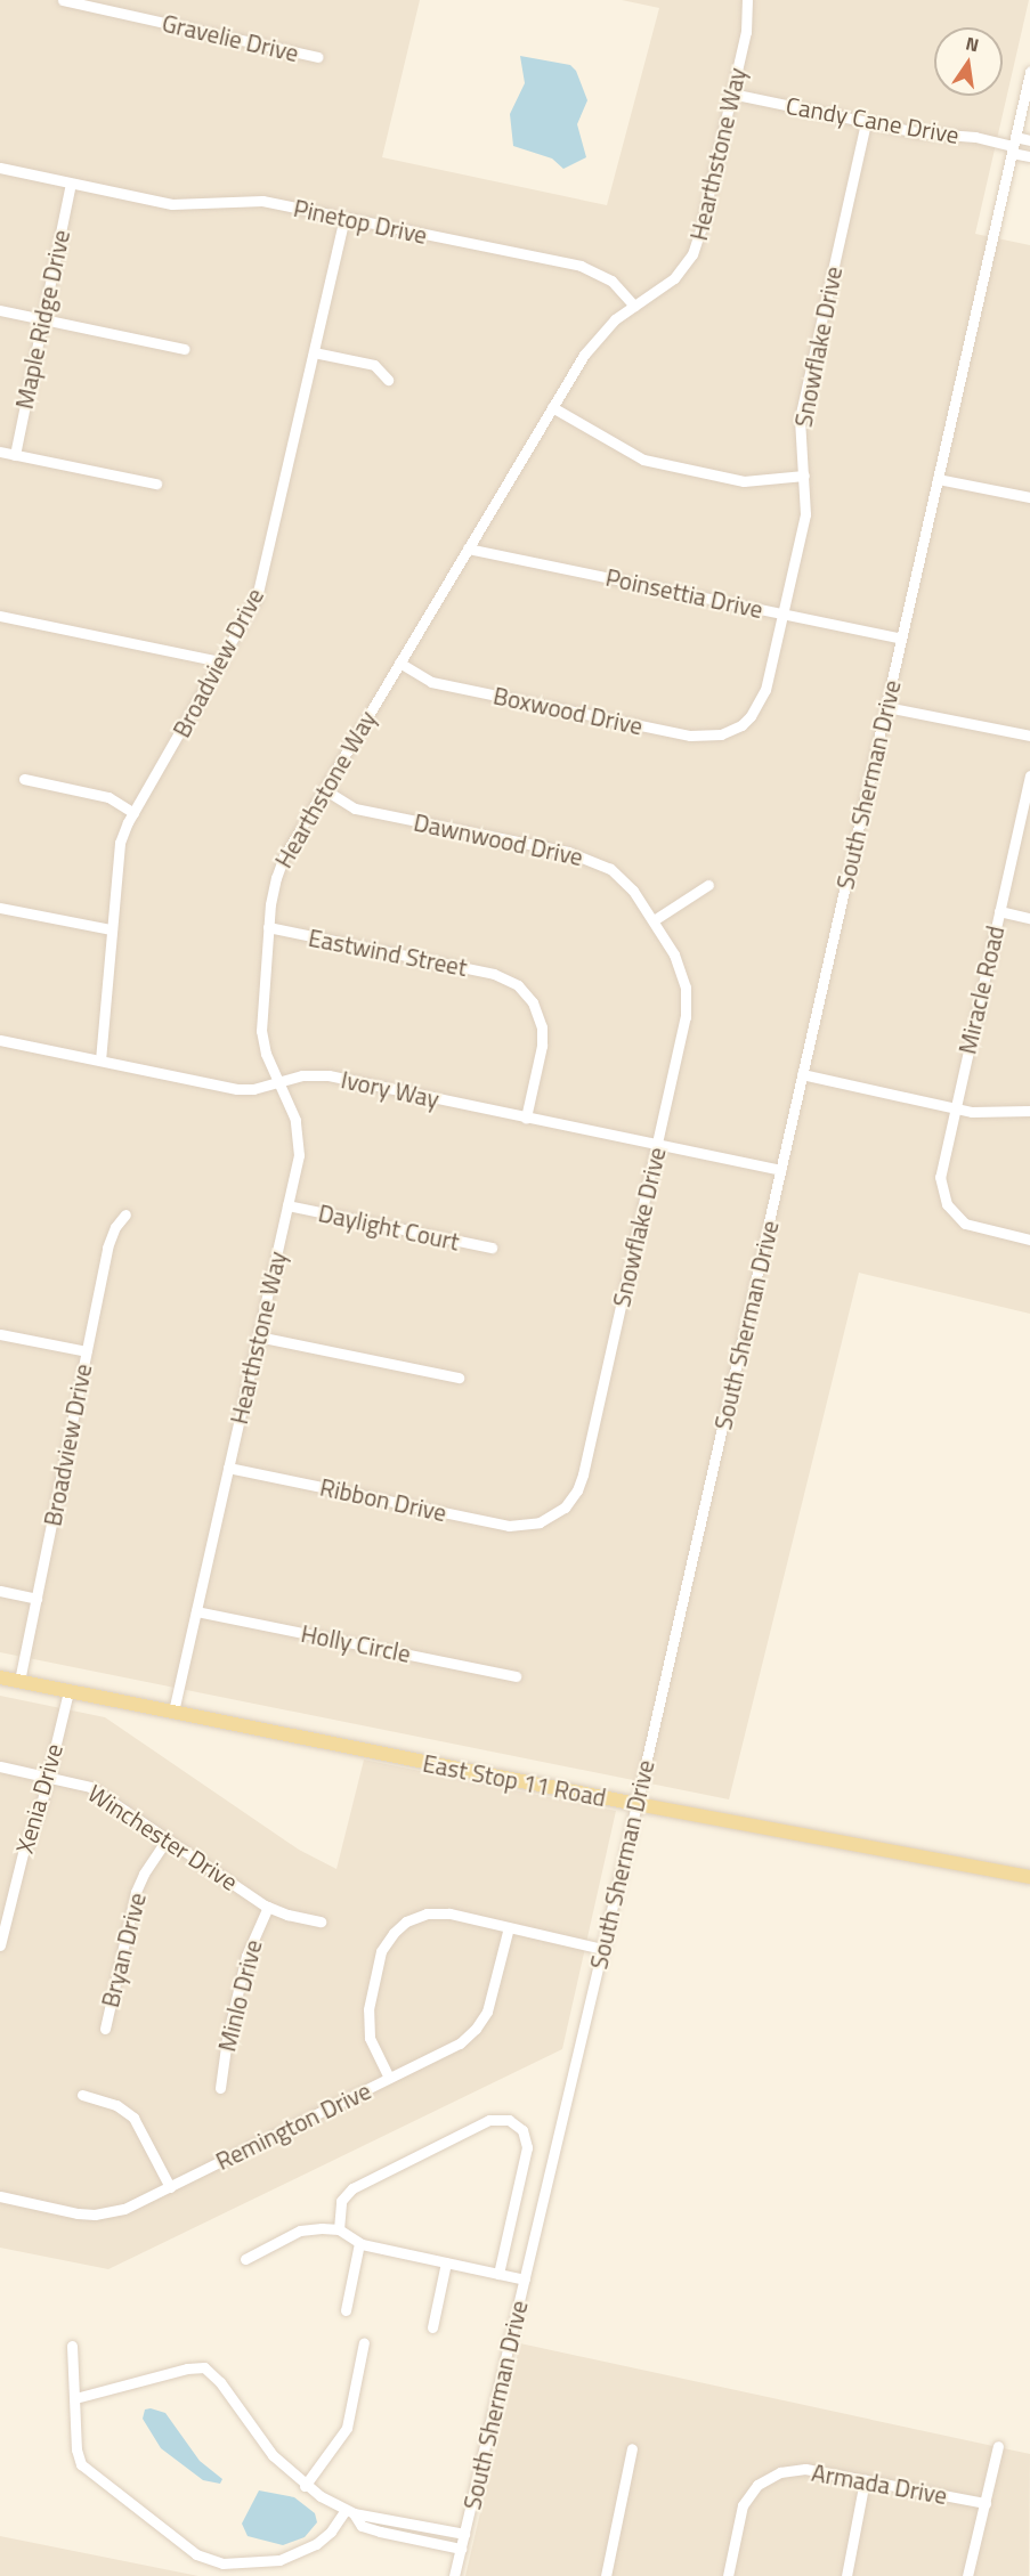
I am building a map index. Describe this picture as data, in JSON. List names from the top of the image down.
{
  "streets": {
    "main road": ["East Stop 11 Road"],
    "street": [
      "Gravelie Drive",
      "Candy Cane Drive",
      "Hearthstone Way",
      "Pinetop Drive",
      "Maple Ridge Drive",
      "Snowflake Drive",
      "Poinsettia Drive",
      "Broadview Drive",
      "Boxwood Drive",
      "South Sherman Drive",
      "Dawnwood Drive",
      "Eastwind Street",
      "Miracle Road",
      "Ivory Way",
      "Daylight Court",
      "Ribbon Drive",
      "Holly Circle",
      "Xenia Drive",
      "Winchester Drive",
      "Bryan Drive",
      "Minlo Drive",
      "Remington Drive",
      "Armada Drive"
    ]
  },
  "crossings": [
    ["Candy Cane Drive", "Hearthstone Way"],
    ["Candy Cane Drive", "Snowflake Drive"],
    ["Candy Cane Drive", "South Sherman Drive"],
    ["Hearthstone Way", "Pinetop Drive"],
    ["Hearthstone Way", "Poinsettia Drive"],
    ["Hearthstone Way", "Boxwood Drive"],
    ["Hearthstone Way", "Dawnwood Drive"],
    ["Hearthstone Way", "Eastwind Street"],
    ["Hearthstone Way", "Ivory Way"],
    ["Hearthstone Way", "Daylight Court"],
    ["Hearthstone Way", "Ribbon Drive"],
    ["Hearthstone Way", "Holly Circle"],
    ["Hearthstone Way", "East Stop 11 Road"],
    ["Pinetop Drive", "Maple Ridge Drive"],
    ["Pinetop Drive", "Broadview Drive"],
    ["Snowflake Drive", "Poinsettia Drive"],
    ["Snowflake Drive", "Boxwood Drive"],
    ["Snowflake Drive", "Dawnwood Drive"],
    ["Snowflake Drive", "Ivory Way"],
    ["Snowflake Drive", "Ribbon Drive"],
    ["Poinsettia Drive", "South Sherman Drive"],
    ["Broadview Drive", "Ivory Way"],
    ["Broadview Drive", "East Stop 11 Road"],
    ["South Sherman Drive", "Ivory Way"],
    ["South Sherman Drive", "East Stop 11 Road"],
    ["Eastwind Street", "Ivory Way"],
    ["East Stop 11 Road", "Xenia Drive"],
    ["Xenia Drive", "Winchester Drive"],
    ["Winchester Drive", "Bryan Drive"],
    ["Winchester Drive", "Minlo Drive"]
  ],
  "north": "top"
}
